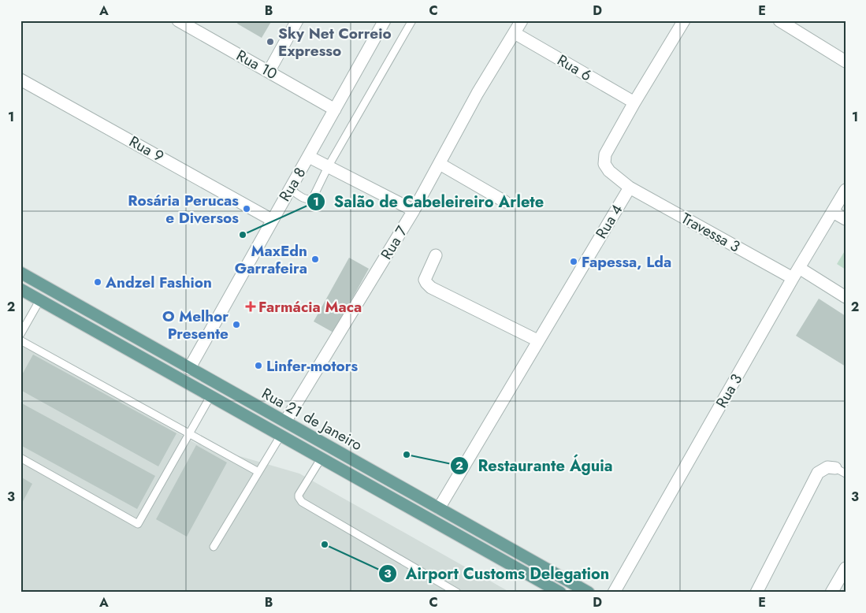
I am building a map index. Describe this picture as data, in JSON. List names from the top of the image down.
{
  "streets": {
    "main road": ["Rua 21 de Janeiro"],
    "street": [
      "Rua 10",
      "Rua 6",
      "Rua 9",
      "Rua 8",
      "Rua 4",
      "Travessa 3",
      "Rua 7",
      "Rua 3"
    ]
  },
  "crossings": [
    ["Rua 10", "Rua 8"],
    ["Rua 6", "Rua 4"],
    ["Rua 6", "Rua 7"],
    ["Rua 9", "Rua 8"],
    ["Rua 8", "Rua 21 de Janeiro"],
    ["Rua 4", "Travessa 3"],
    ["Rua 4", "Rua 21 de Janeiro"],
    ["Travessa 3", "Rua 3"],
    ["Rua 7", "Rua 21 de Janeiro"]
  ],
  "places": {
    "other": [
      "Sky Net Correio Expresso",
      "Rosária Perucas e Diversos",
      "Salão de Cabeleireiro Arlete",
      "MaxEdn Garrafeira",
      "Fapessa, Lda",
      "Andzel Fashion",
      "O Melhor Presente",
      "Linfer-motors",
      "Restaurante Águia",
      "Airport Customs Delegation"
    ],
    "health": ["Farmácia Maca"]
  },
  "grid": {
    "columns": [
      "A",
      "B",
      "C",
      "D",
      "E"
    ],
    "rows": ["1", "2", "3"]
  }
}
